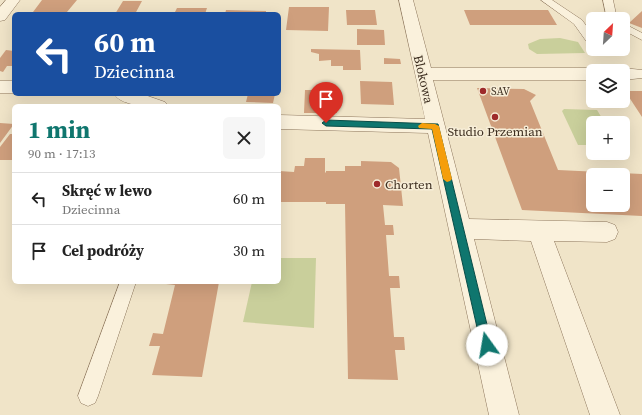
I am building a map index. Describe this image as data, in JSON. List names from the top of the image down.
{
  "streets": {
    "street": ["Blokowa"]
  },
  "places": ["SAV", "Studio Przemian", "Chorten"],
  "north": "top right",
  "page": {
    "map_buttons": ["+", "−"],
    "turn": ["60 m", "Dziecinna"],
    "heading": ["1 min", "90 m · 17:13"],
    "list": [
      {
        "name": "Skręć w lewo",
        "note": "Dziecinna",
        "value": "60 m"
      },
      {
        "name": "Cel podróży",
        "value": "30 m"
      }
    ]
  }
}
